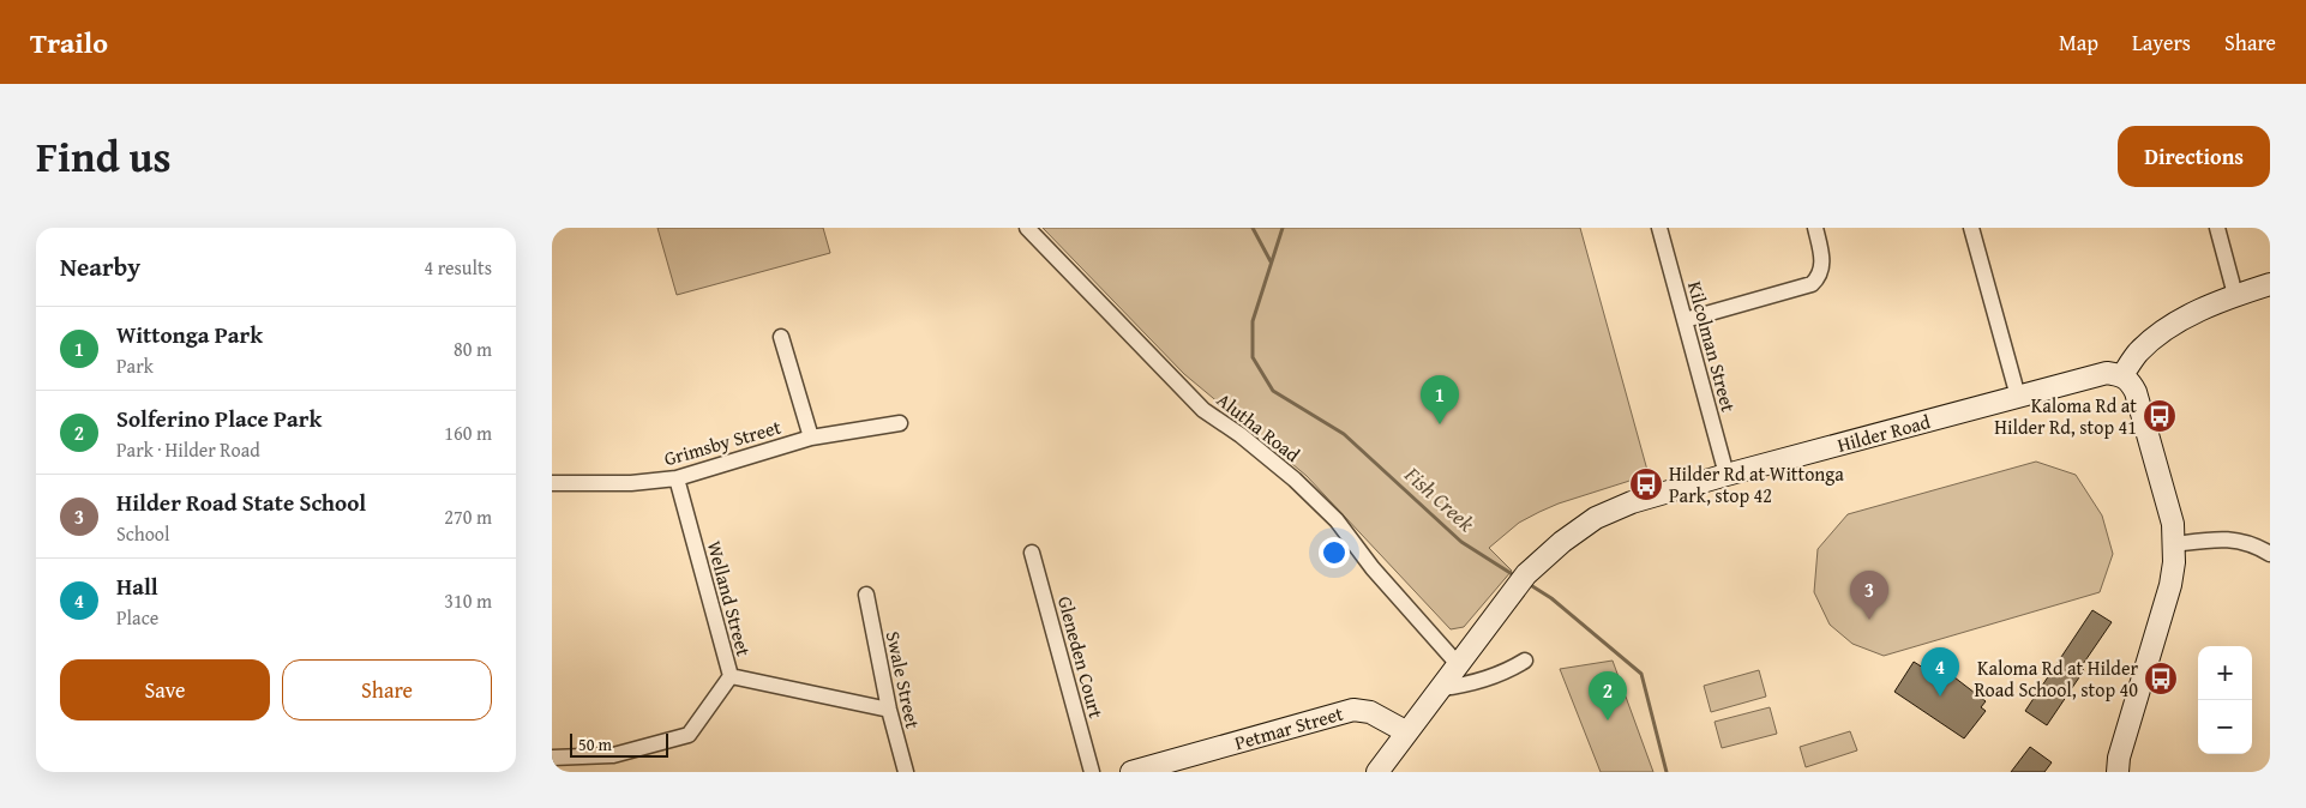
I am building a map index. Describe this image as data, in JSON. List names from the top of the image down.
{
  "streets": {
    "street": [
      "Kilcolman Street",
      "Alutha Road",
      "Hilder Road",
      "Grimsby Street",
      "Welland Street",
      "Gleneden Court",
      "Swale Street",
      "Petmar Street"
    ]
  },
  "crossings": [
    ["Kilcolman Street", "Hilder Road"],
    ["Alutha Road", "Hilder Road"],
    ["Hilder Road", "Petmar Street"],
    ["Grimsby Street", "Welland Street"],
    ["Welland Street", "Swale Street"]
  ],
  "water": ["Fish Creek"],
  "places": {
    "bus stop": ["Kaloma Rd at Hilder Rd, stop 41", "Hilder Rd at Wittonga Park, stop 42", "Kaloma Rd at Hilder Road School, stop 40"]
  },
  "scale_bar": "50 m",
  "page": {
    "header": "Trailo",
    "nav": ["Map", "Layers", "Share"],
    "title": "Find us",
    "buttons": [
      "Directions",
      ["Save", "Share"]
    ],
    "heading": ["Nearby", "4 results"],
    "list": [
      {
        "mark": "1",
        "name": "Wittonga Park",
        "note": "Park",
        "value": "80 m"
      },
      {
        "mark": "2",
        "name": "Solferino Place Park",
        "note": "Park · Hilder Road",
        "value": "160 m"
      },
      {
        "mark": "3",
        "name": "Hilder Road State School",
        "note": "School",
        "value": "270 m"
      },
      {
        "mark": "4",
        "name": "Hall",
        "note": "Place",
        "value": "310 m"
      }
    ],
    "pins": [
      "1",
      "3",
      "4",
      "2"
    ],
    "map_buttons": ["+", "−"],
    "scale": "50 m"
  }
}
